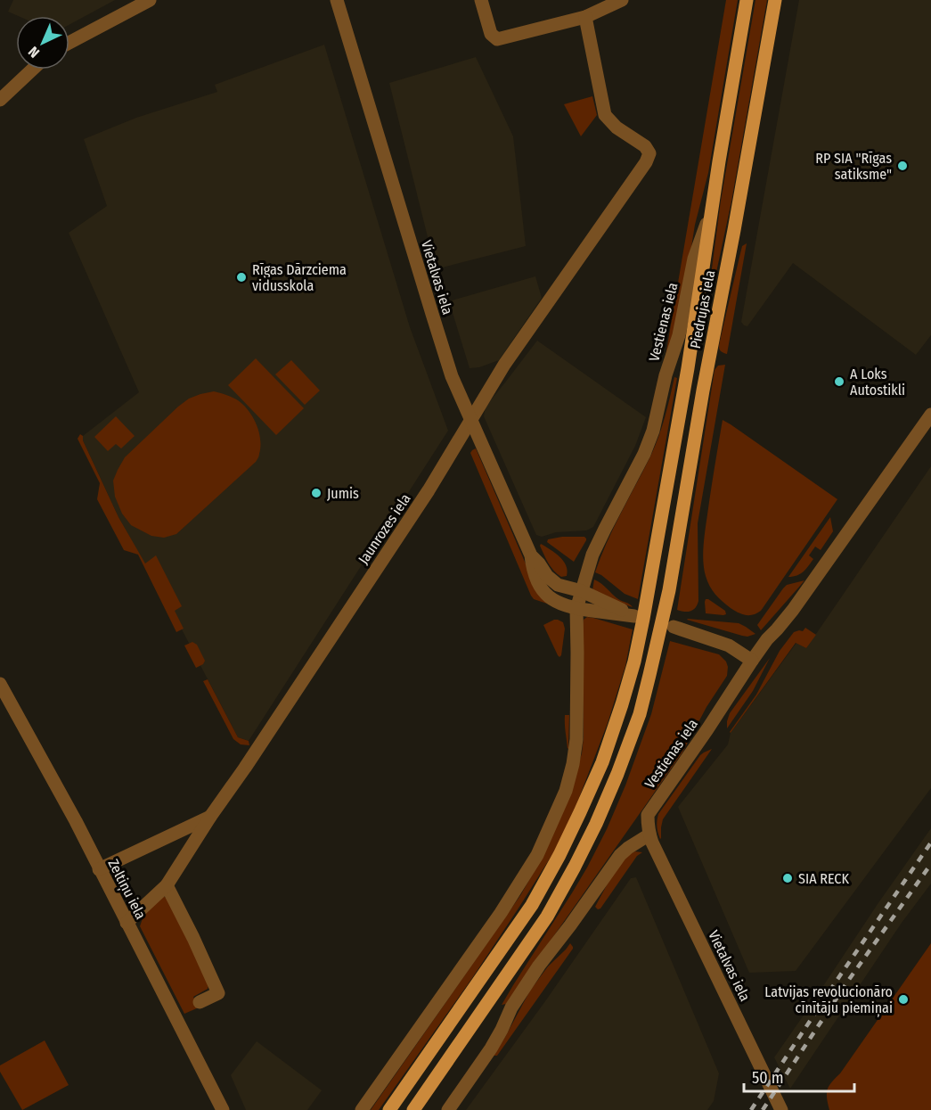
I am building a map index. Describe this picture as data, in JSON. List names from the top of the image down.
{
  "streets": {
    "main road": ["Piedrujas iela"],
    "street": [
      "Vietalvas iela",
      "Vestienas iela",
      "Jaunrozes iela",
      "Zeltiņu iela"
    ]
  },
  "crossings": [
    ["Vietalvas iela", "Vestienas iela"],
    ["Vietalvas iela", "Jaunrozes iela"],
    ["Piedrujas iela", "Vestienas iela"],
    ["Jaunrozes iela", "Zeltiņu iela"]
  ],
  "places": [
    "RP SIA \"Rīgas satiksme\"",
    "Rīgas Dārzciema vidusskola",
    "A Loks Autostikli",
    "Jumis",
    "SIA RECK",
    "Latvijas revolucionāro cīnītāju piemiņai"
  ],
  "scale_bar": "50 m",
  "north": "bottom left"
}
